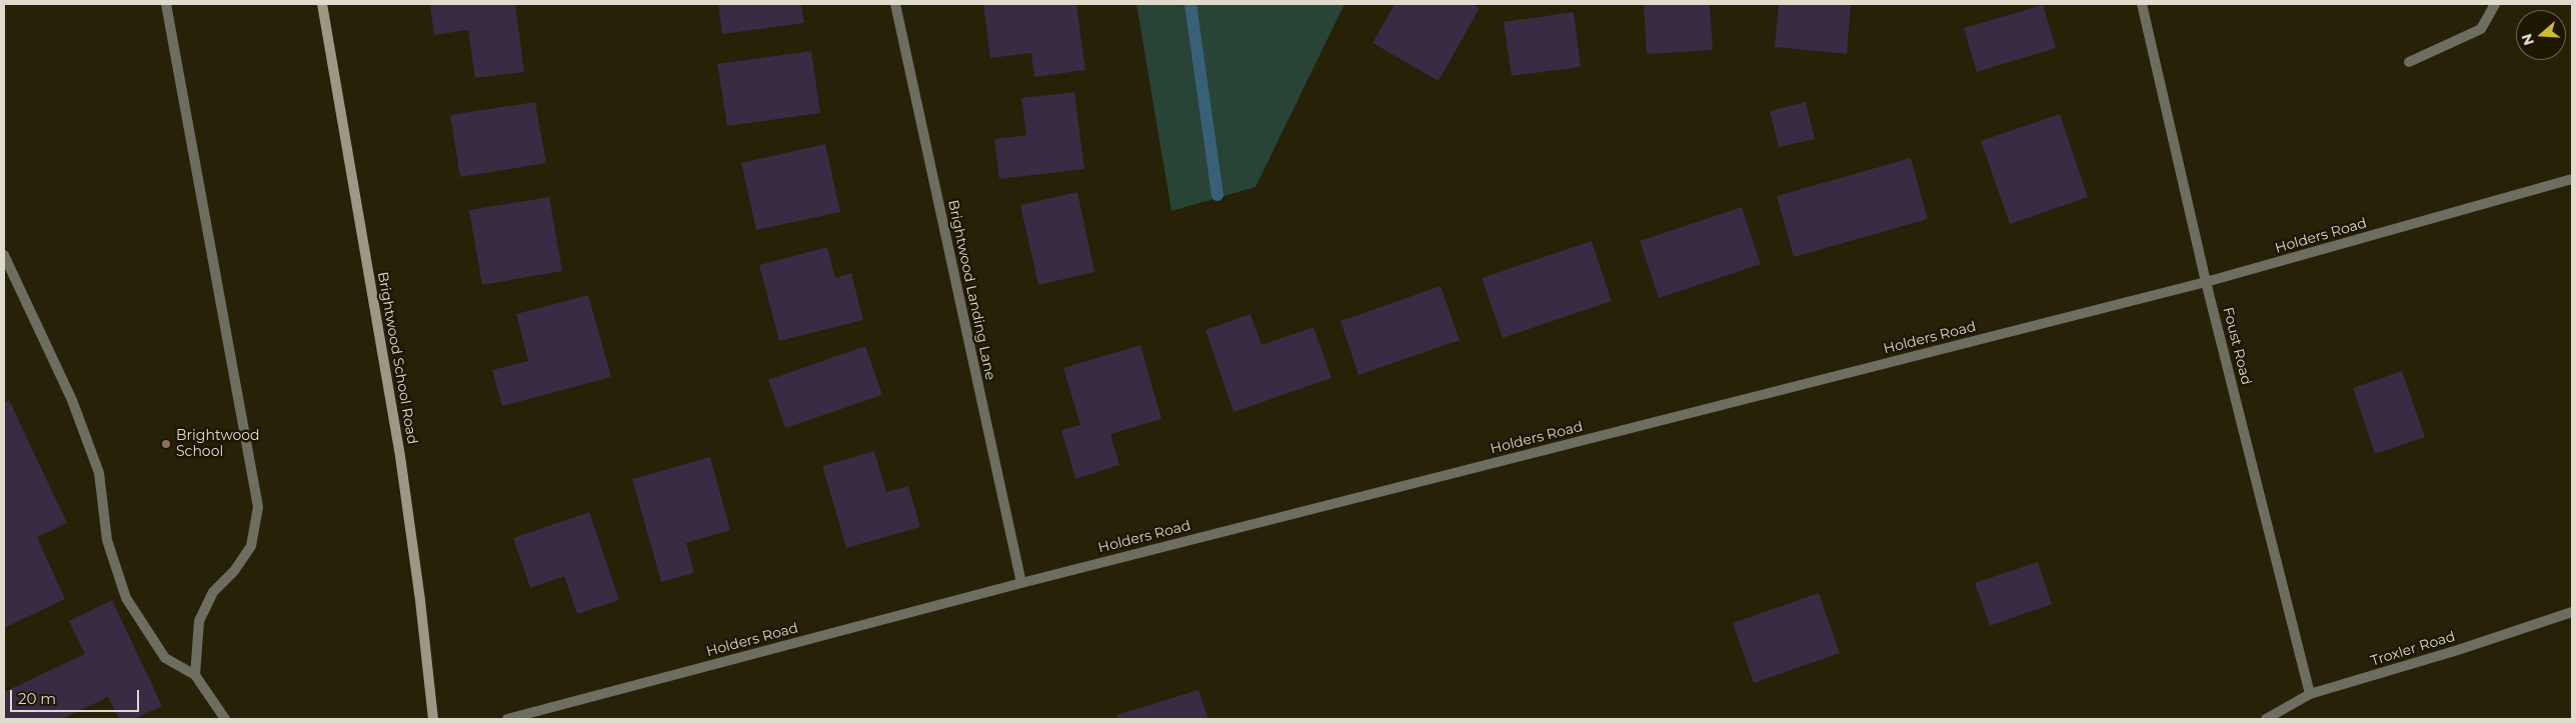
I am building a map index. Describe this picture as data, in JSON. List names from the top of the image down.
{
  "streets": {
    "main road": ["Brightwood School Road"],
    "street": [
      "Holders Road",
      "Brightwood Landing Lane",
      "Foust Road",
      "Troxler Road"
    ]
  },
  "crossings": [
    ["Holders Road", "Brightwood Landing Lane"],
    ["Holders Road", "Foust Road"],
    ["Foust Road", "Troxler Road"]
  ],
  "places": ["Brightwood School"],
  "scale_bar": "20 m",
  "north": "left"
}
